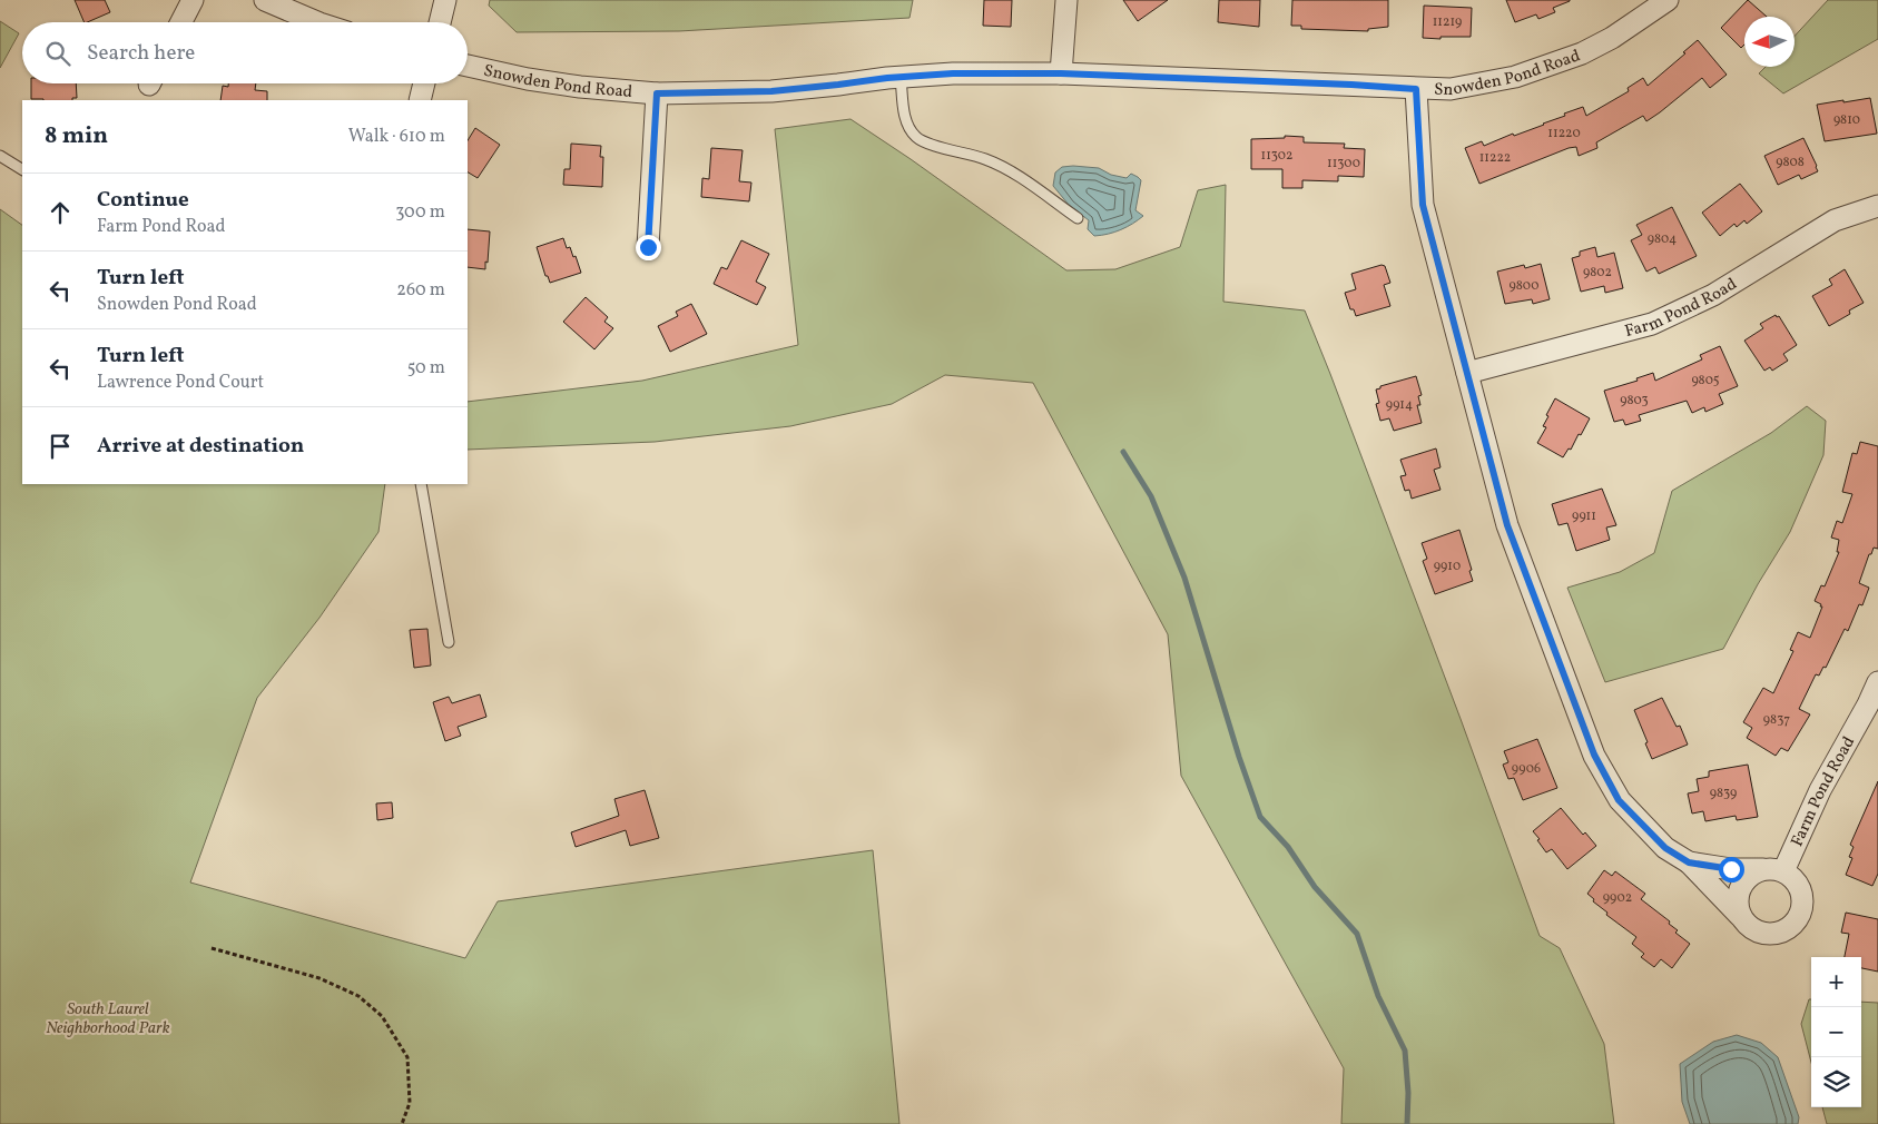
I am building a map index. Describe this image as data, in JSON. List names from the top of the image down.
{
  "streets": {
    "street": ["Snowden Pond Road", "Farm Pond Road"]
  },
  "parks": ["South Laurel Neighborhood Park"],
  "house_numbers": [
    "11219",
    "9810",
    "11220",
    "11302",
    "11222",
    "9808",
    "11300",
    "9804",
    "9802",
    "9800",
    "9805",
    "9803",
    "9914",
    "9911",
    "9910",
    "9837",
    "9906",
    "9839",
    "9902"
  ],
  "north": "left",
  "page": {
    "search": "Search here",
    "heading": ["8 min", "Walk · 610 m"],
    "list": [
      ["Continue", "Farm Pond Road", "300 m"],
      ["Turn left", "Snowden Pond Road", "260 m"],
      ["Turn left", "Lawrence Pond Court", "50 m"],
      "Arrive at destination"
    ],
    "map_buttons": ["+", "−"]
  }
}
